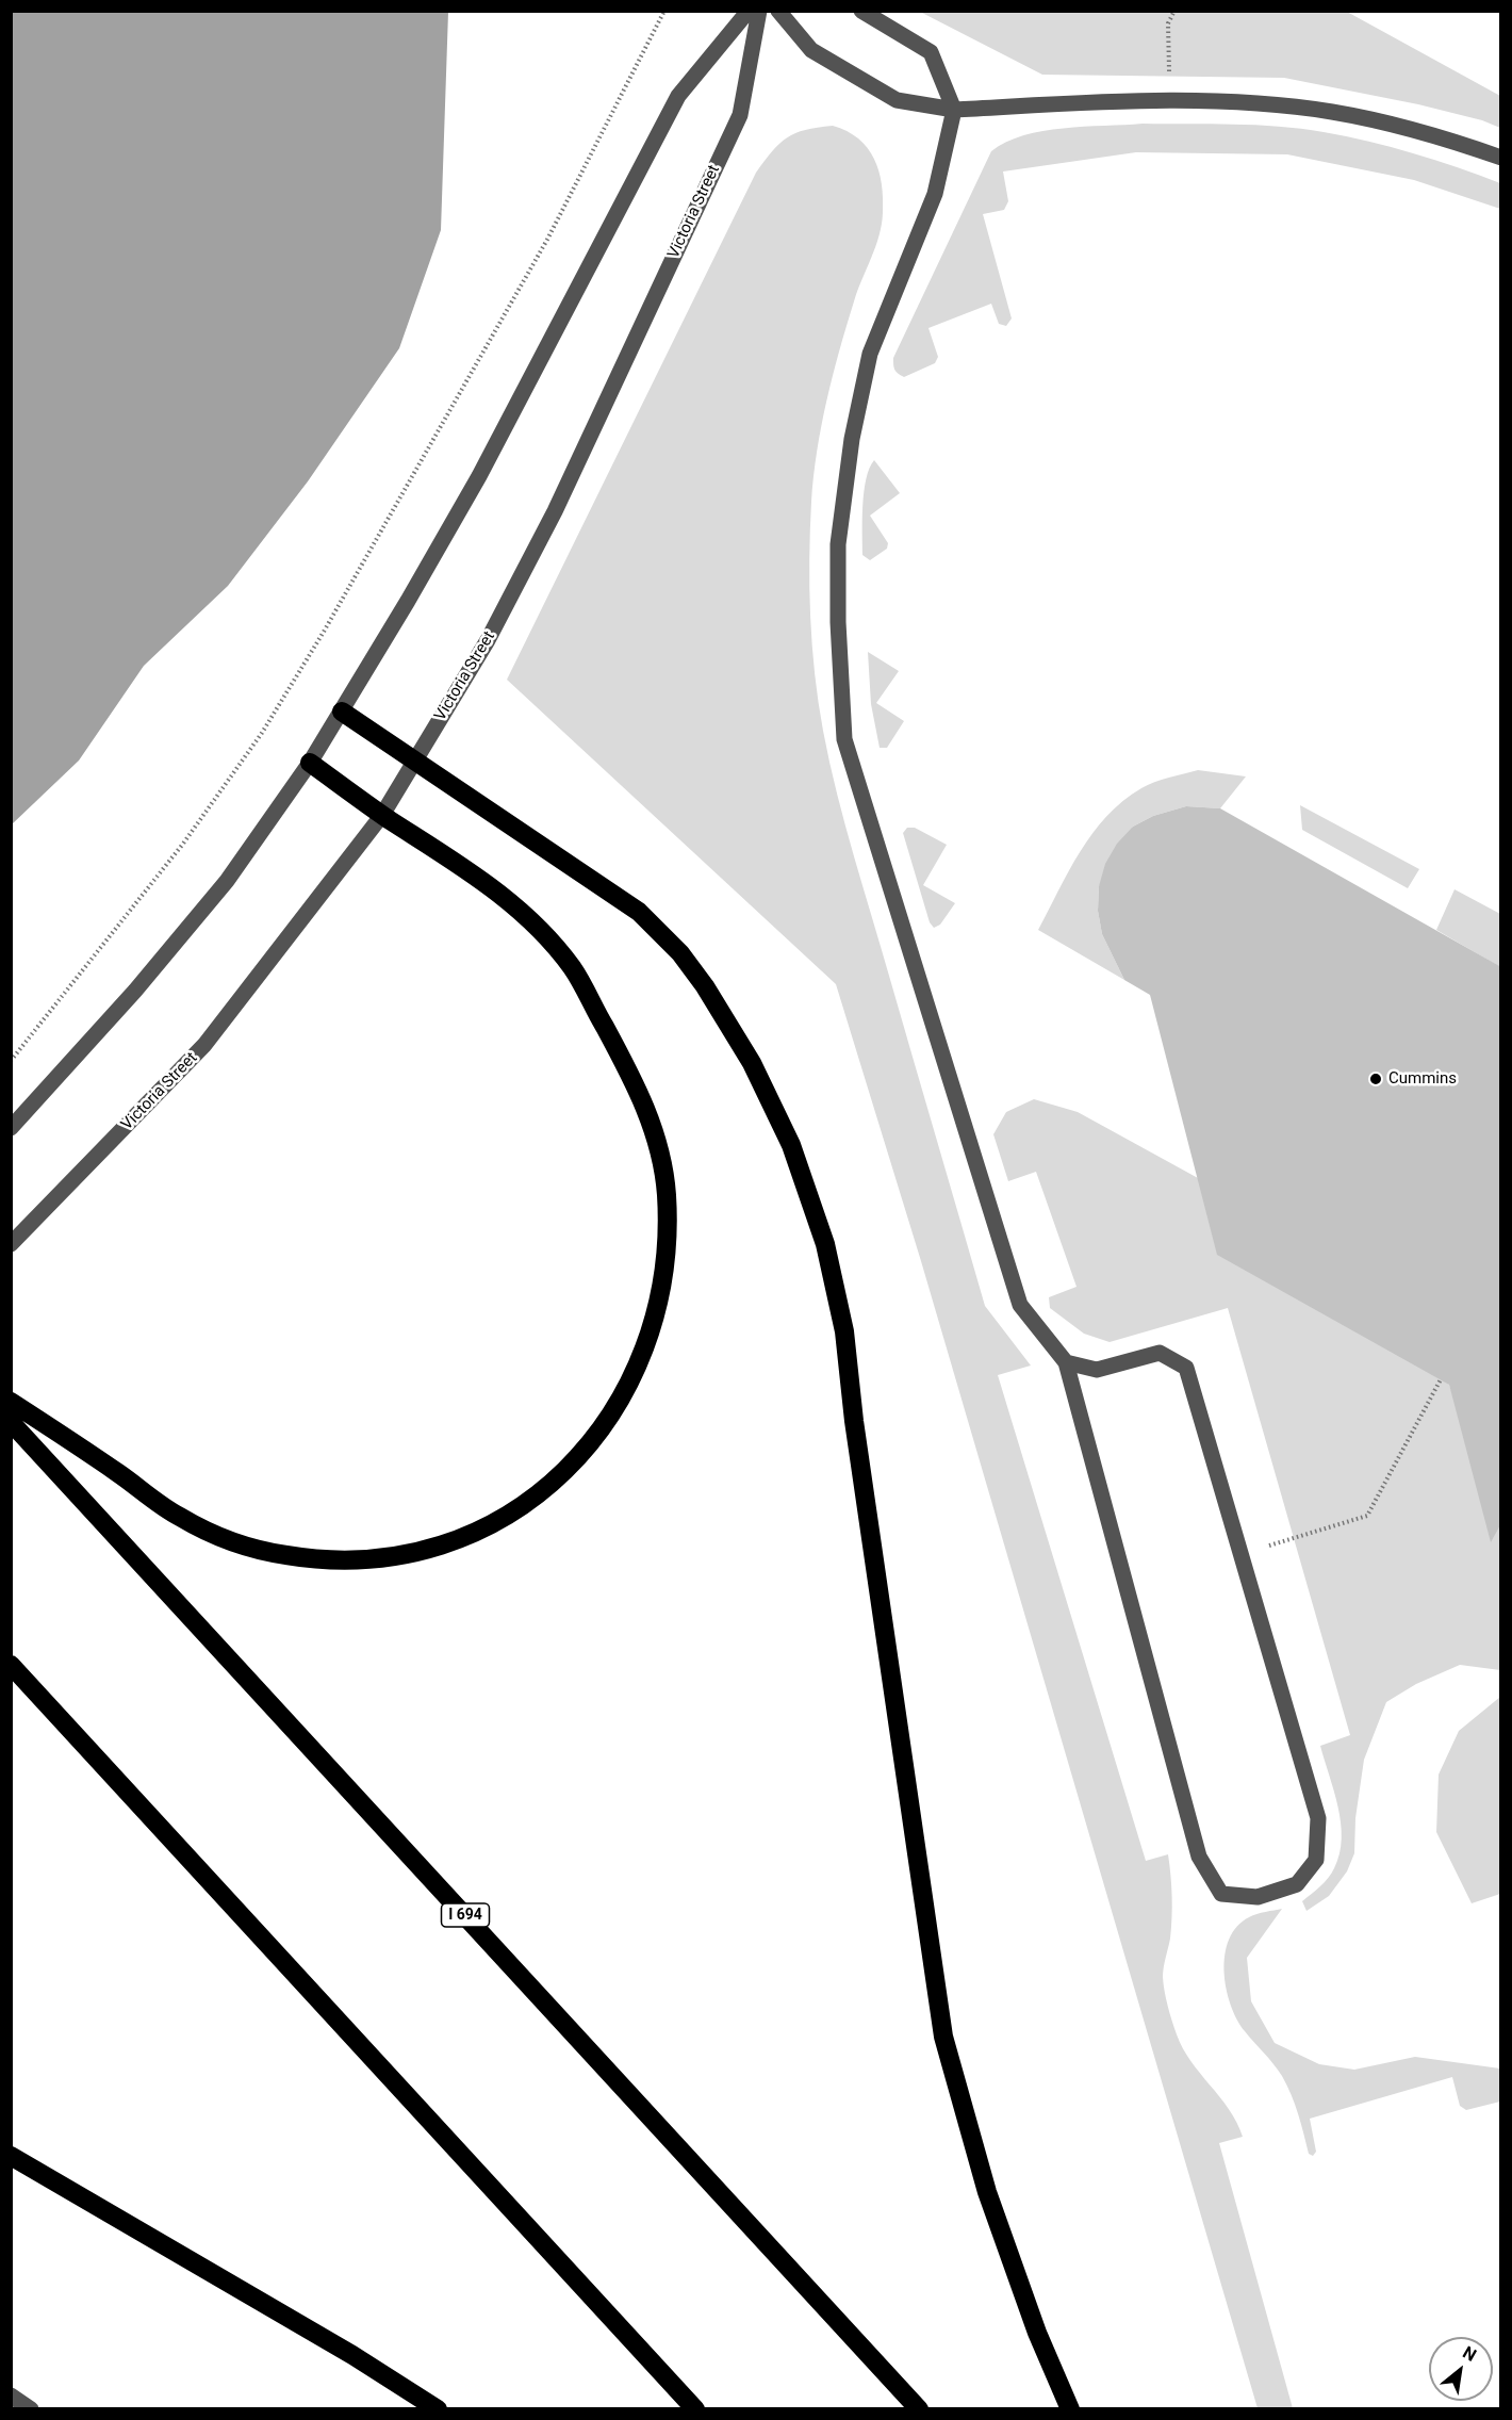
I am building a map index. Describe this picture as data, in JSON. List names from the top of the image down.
{
  "streets": {
    "highway": ["I 694"],
    "street": ["Victoria Street"]
  },
  "places": ["Cummins"],
  "north": "top right"
}
